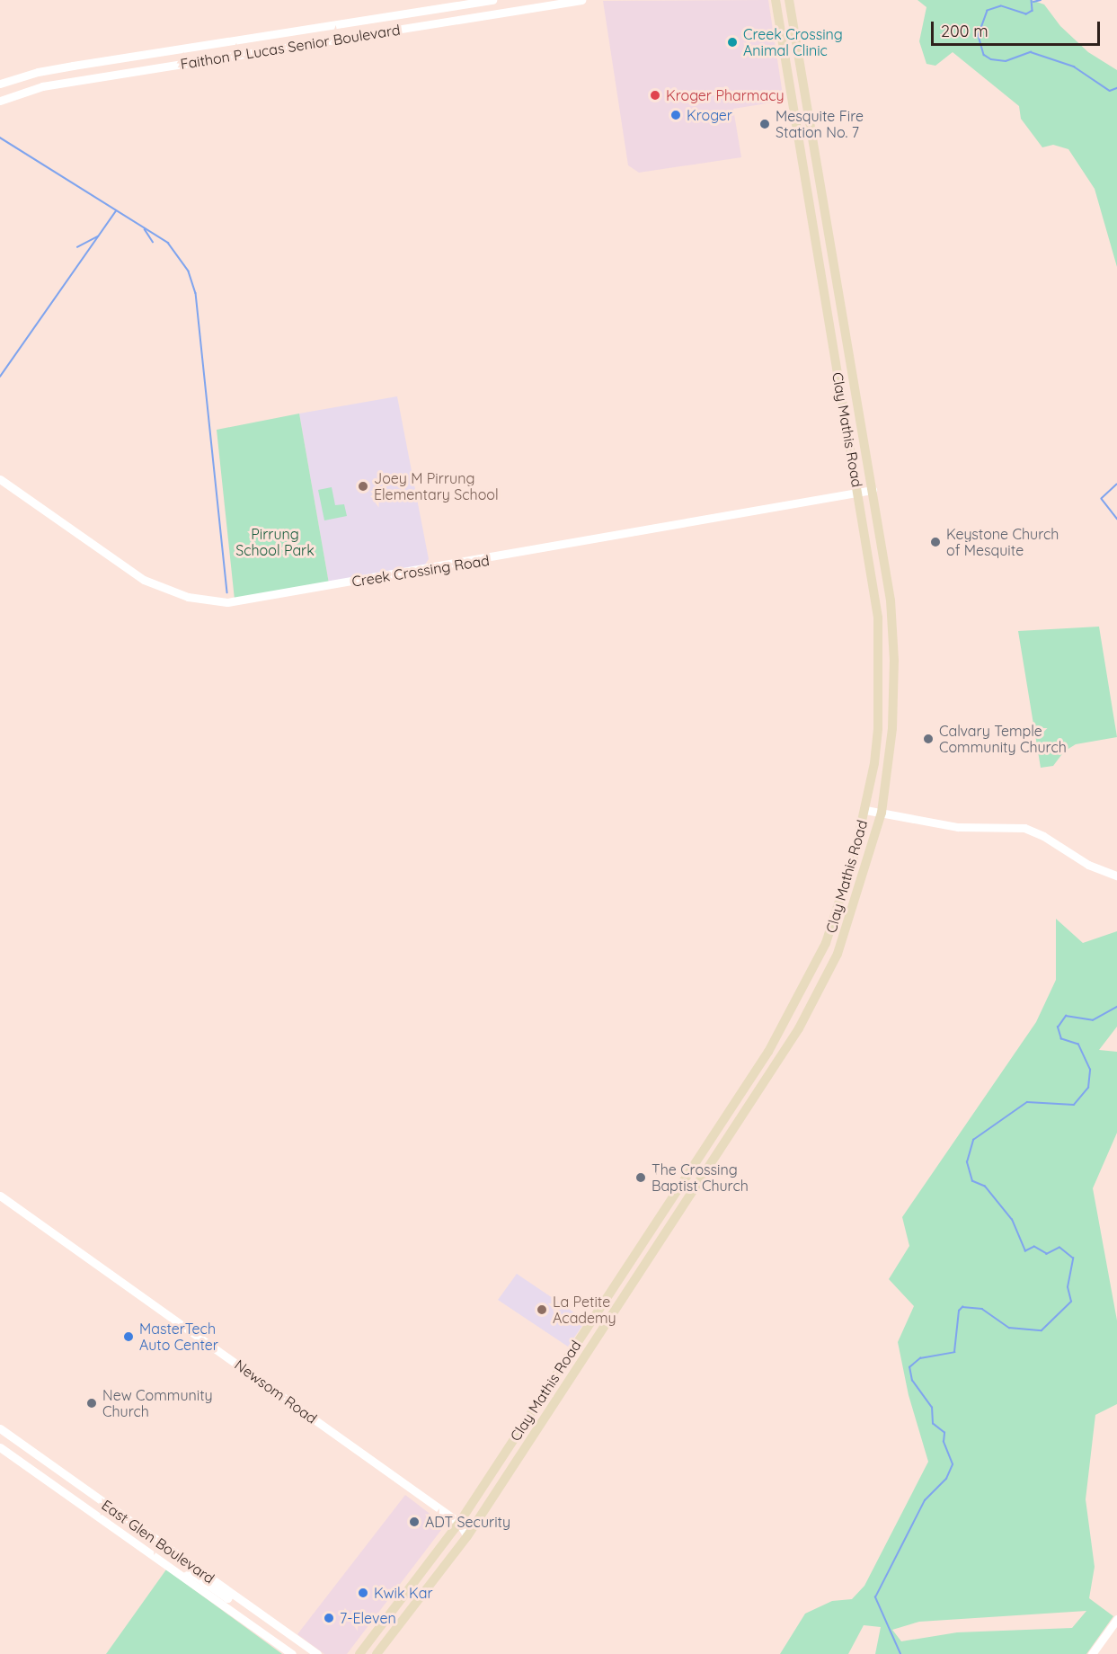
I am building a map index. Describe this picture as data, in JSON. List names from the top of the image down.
{
  "streets": {
    "main road": ["Clay Mathis Road"],
    "street": [
      "Faithon P Lucas Senior Boulevard",
      "Creek Crossing Road",
      "Newsom Road",
      "East Glen Boulevard"
    ]
  },
  "crossings": [
    ["Clay Mathis Road", "Creek Crossing Road"],
    ["Clay Mathis Road", "Newsom Road"]
  ],
  "parks": ["Pirrung School Park"],
  "places": [
    "Creek Crossing Animal Clinic",
    "Kroger Pharmacy",
    "Kroger",
    "Mesquite Fire Station No. 7",
    "Joey M Pirrung Elementary School",
    "Keystone Church of Mesquite",
    "Calvary Temple Community Church",
    "The Crossing Baptist Church",
    "La Petite Academy",
    "MasterTech Auto Center",
    "New Community Church",
    "ADT Security",
    "Kwik Kar",
    "7-Eleven"
  ],
  "scale_bar": "200 m"
}
